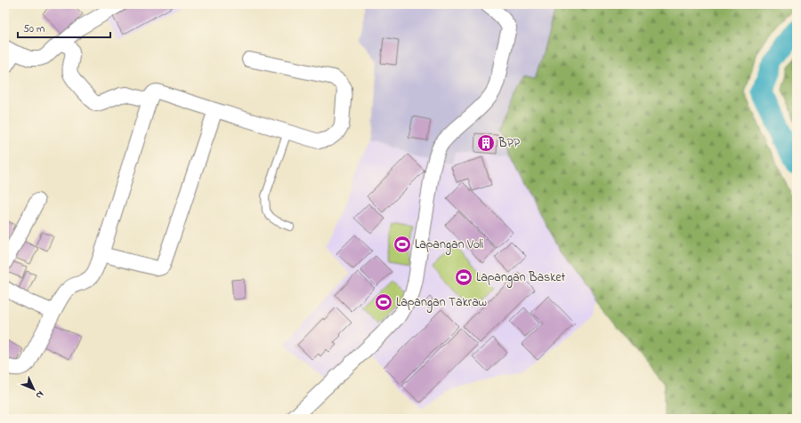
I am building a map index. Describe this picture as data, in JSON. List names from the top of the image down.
{
  "places": {
    "building": ["BPP"],
    "sports": ["Lapangan Voli", "Lapangan Basket", "Lapangan Takraw"]
  },
  "scale_bar": "50 m",
  "north": "bottom right"
}
